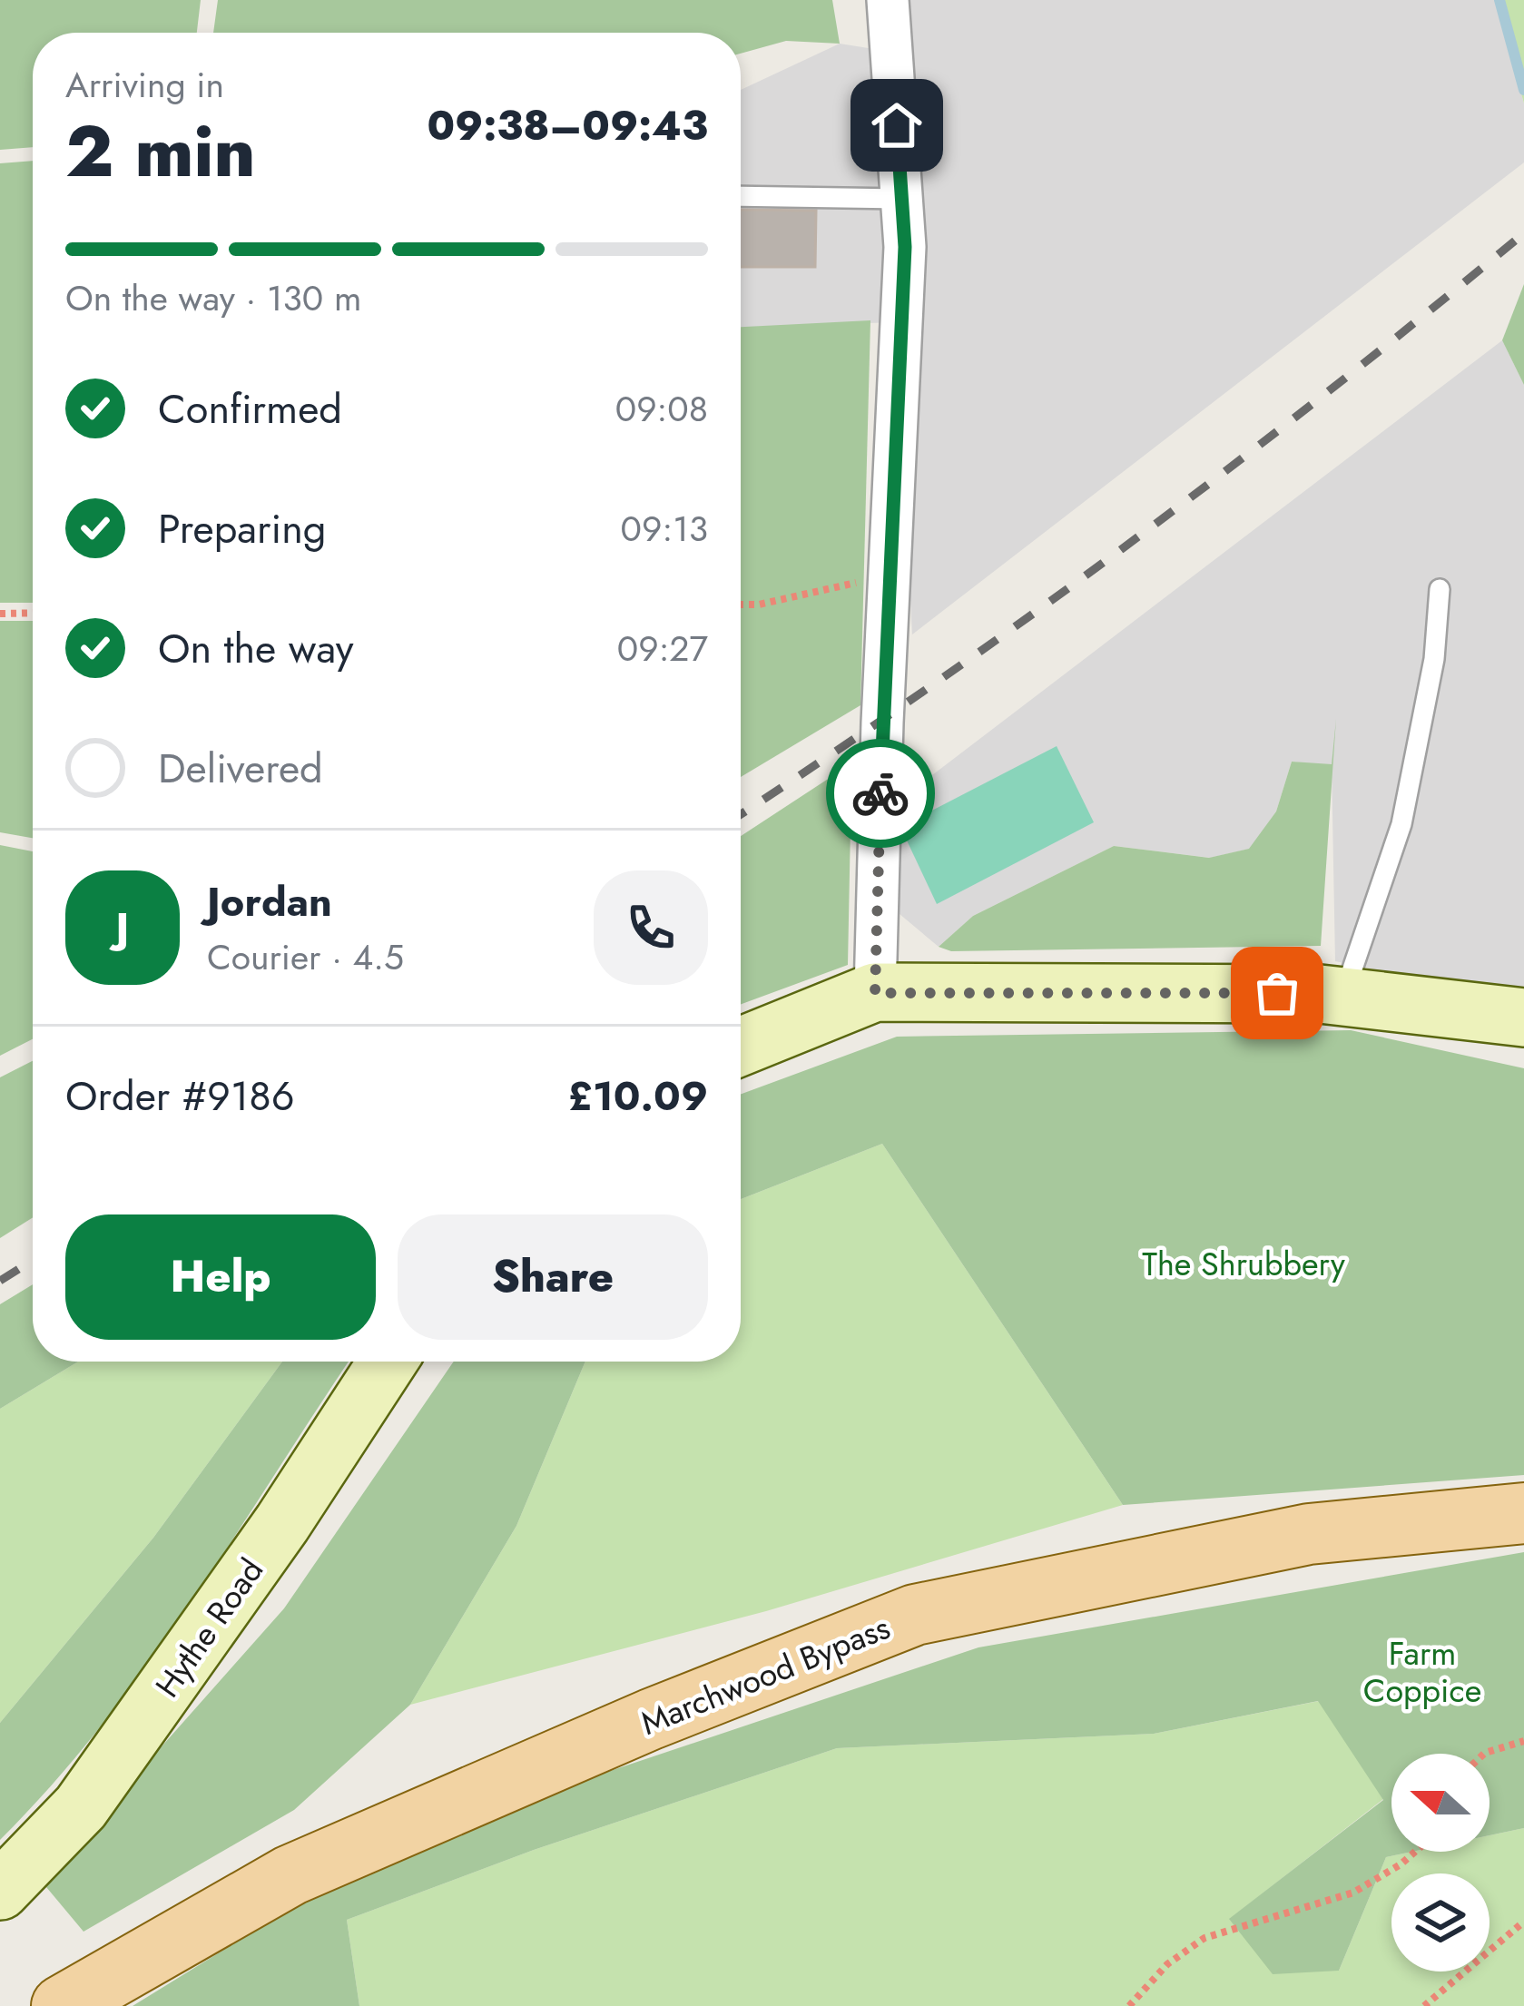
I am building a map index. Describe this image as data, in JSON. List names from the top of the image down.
{
  "streets": {
    "main road": ["Marchwood Bypass"],
    "street": ["Hythe Road"]
  },
  "parks": ["The Shrubbery", "Farm Coppice"],
  "north": "left",
  "page": {
    "heading": ["2 min", "Arriving in", "09:38–09:43"],
    "panel": [
      "Jordan",
      "Courier · 4.5",
      "Order #9186",
      "£10.09"
    ],
    "bar": "On the way · 130 m",
    "list": [
      ["Confirmed", "09:08"],
      ["Preparing", "09:13"],
      ["On the way", "09:27"],
      "Delivered"
    ],
    "round": "J",
    "buttons": ["Help", "Share"]
  }
}
